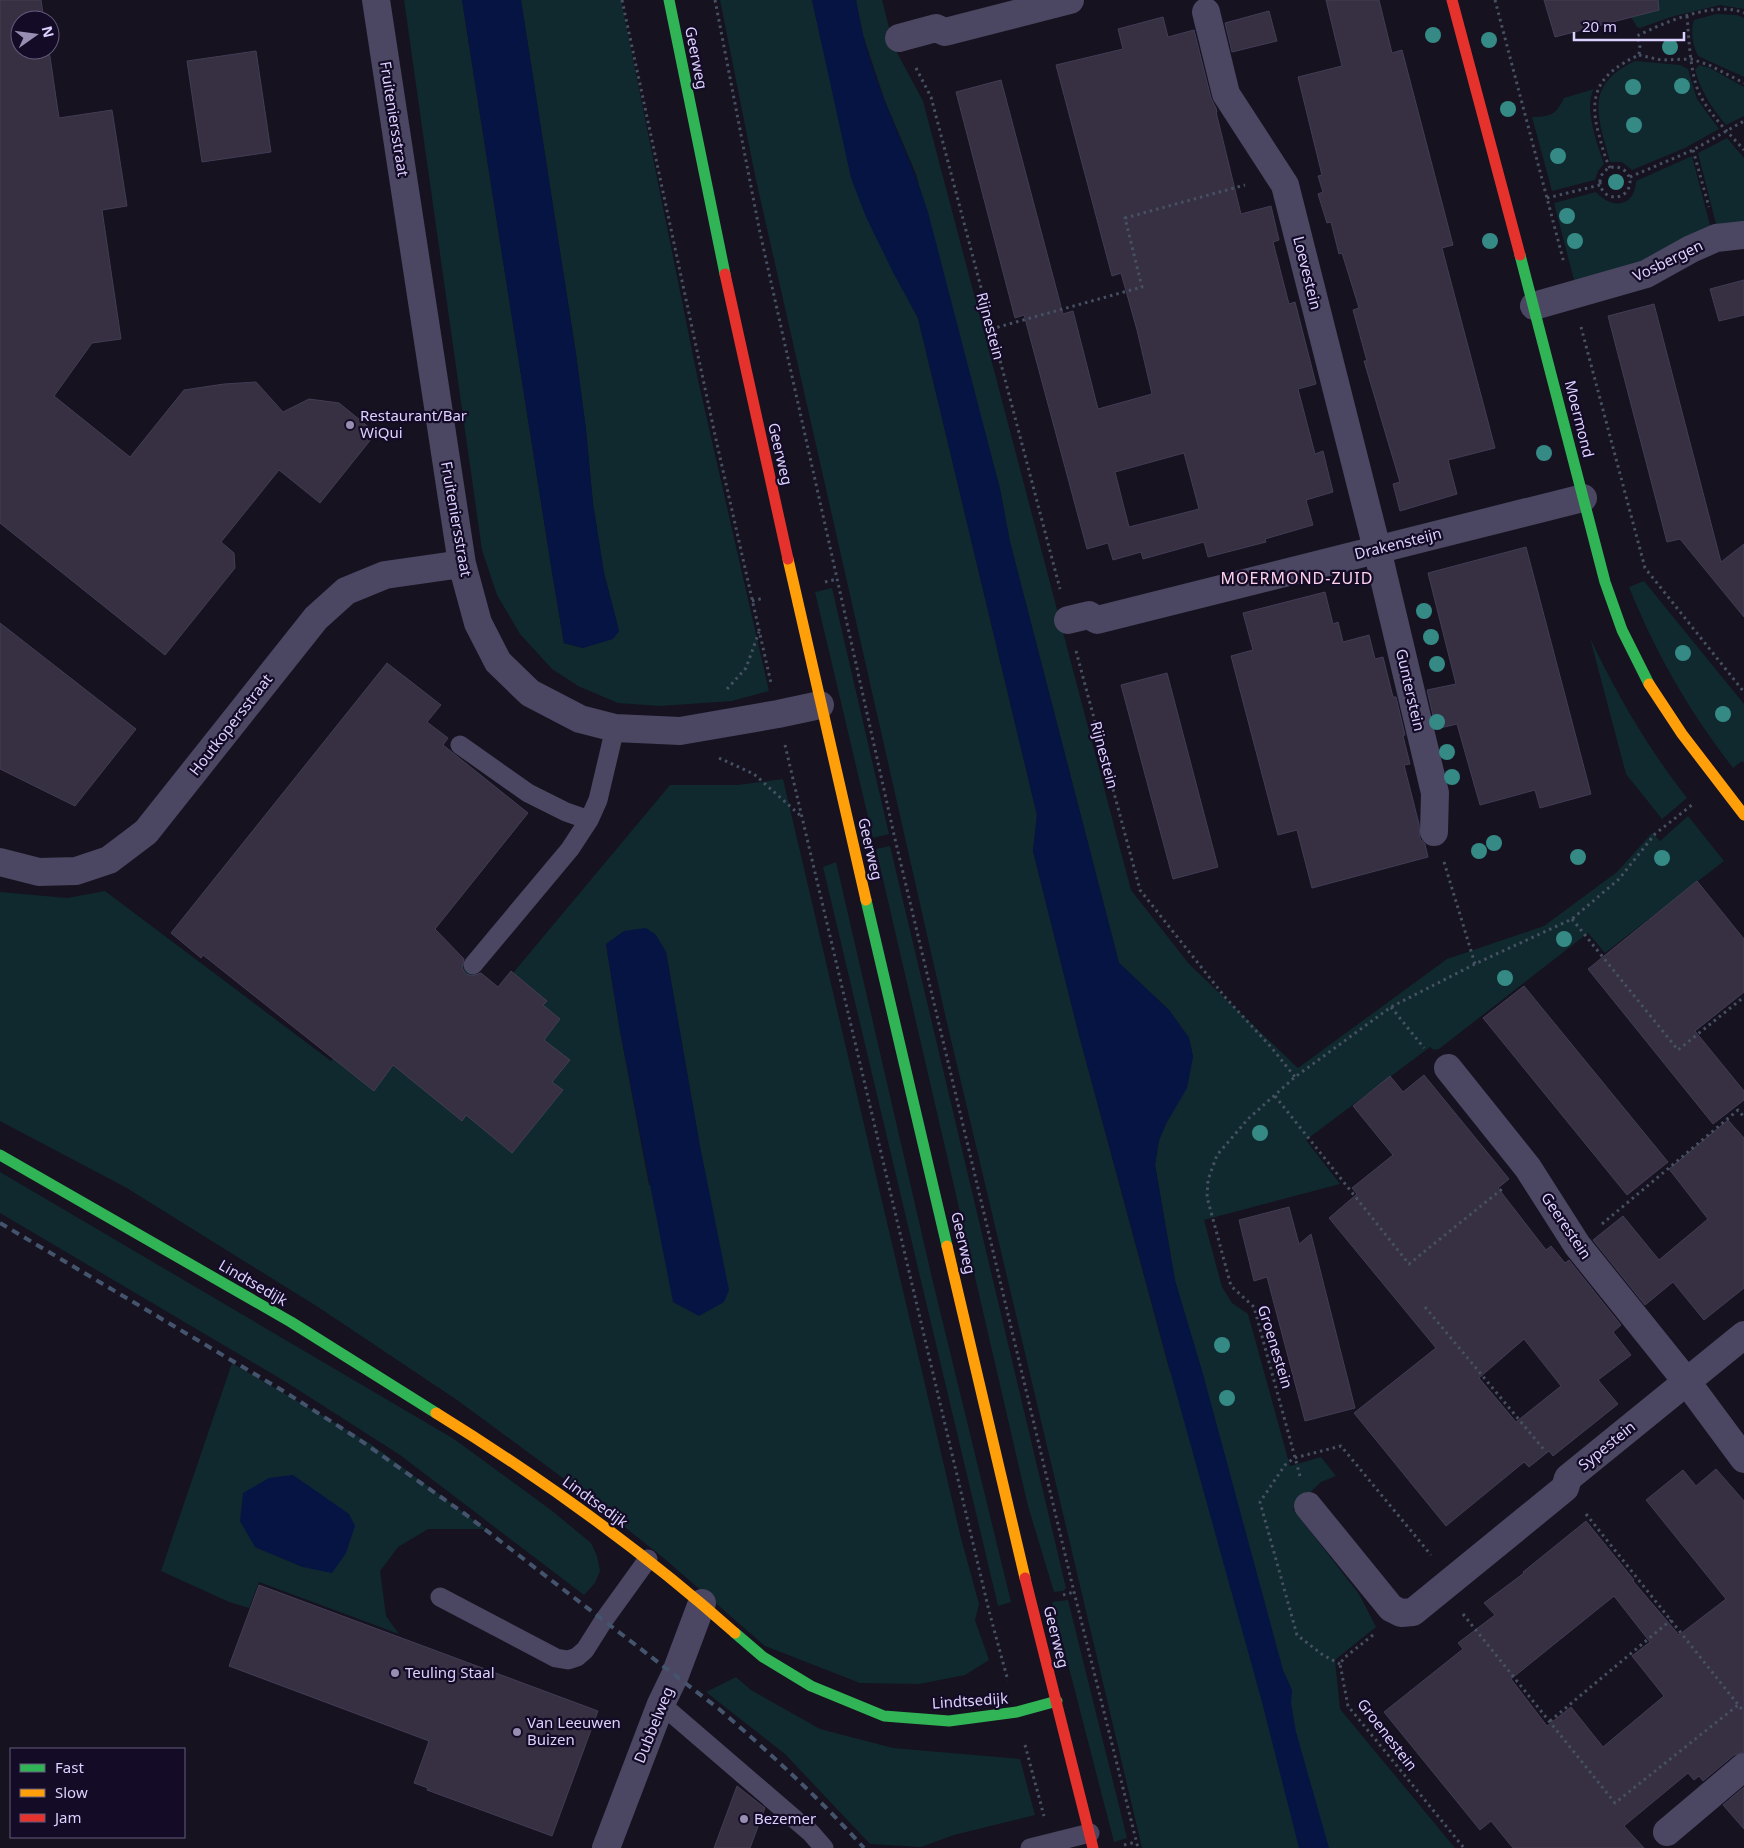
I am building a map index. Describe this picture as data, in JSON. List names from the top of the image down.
{
  "streets": {
    "street": [
      "Geerweg",
      "Fruiteniersstraat",
      "Vosbergen",
      "Loevestein",
      "Moermond",
      "Drakensteijn",
      "Gunterstein",
      "Houtkopersstraat",
      "Geerestein",
      "Lindtsedijk",
      "Sypestein",
      "Dubbelweg"
    ],
    "path": ["Rijnestein", "Groenestein"]
  },
  "crossings": [
    ["Geerweg", "Fruiteniersstraat"],
    ["Geerweg", "Lindtsedijk"],
    ["Fruiteniersstraat", "Houtkopersstraat"],
    ["Vosbergen", "Moermond"],
    ["Loevestein", "Drakensteijn"],
    ["Loevestein", "Gunterstein"],
    ["Rijnestein", "Drakensteijn"],
    ["Rijnestein", "Groenestein"],
    ["Moermond", "Drakensteijn"],
    ["Moermond", "Groenestein"],
    ["Drakensteijn", "Gunterstein"],
    ["Geerestein", "Sypestein"],
    ["Lindtsedijk", "Dubbelweg"]
  ],
  "districts": ["MOERMOND-ZUID"],
  "places": [
    "Restaurant/Bar WiQui",
    "Teuling Staal",
    "Van Leeuwen Buizen",
    "Bezemer"
  ],
  "legend": ["Fast", "Slow", "Jam"],
  "scale_bar": "20 m",
  "north": "right"
}
